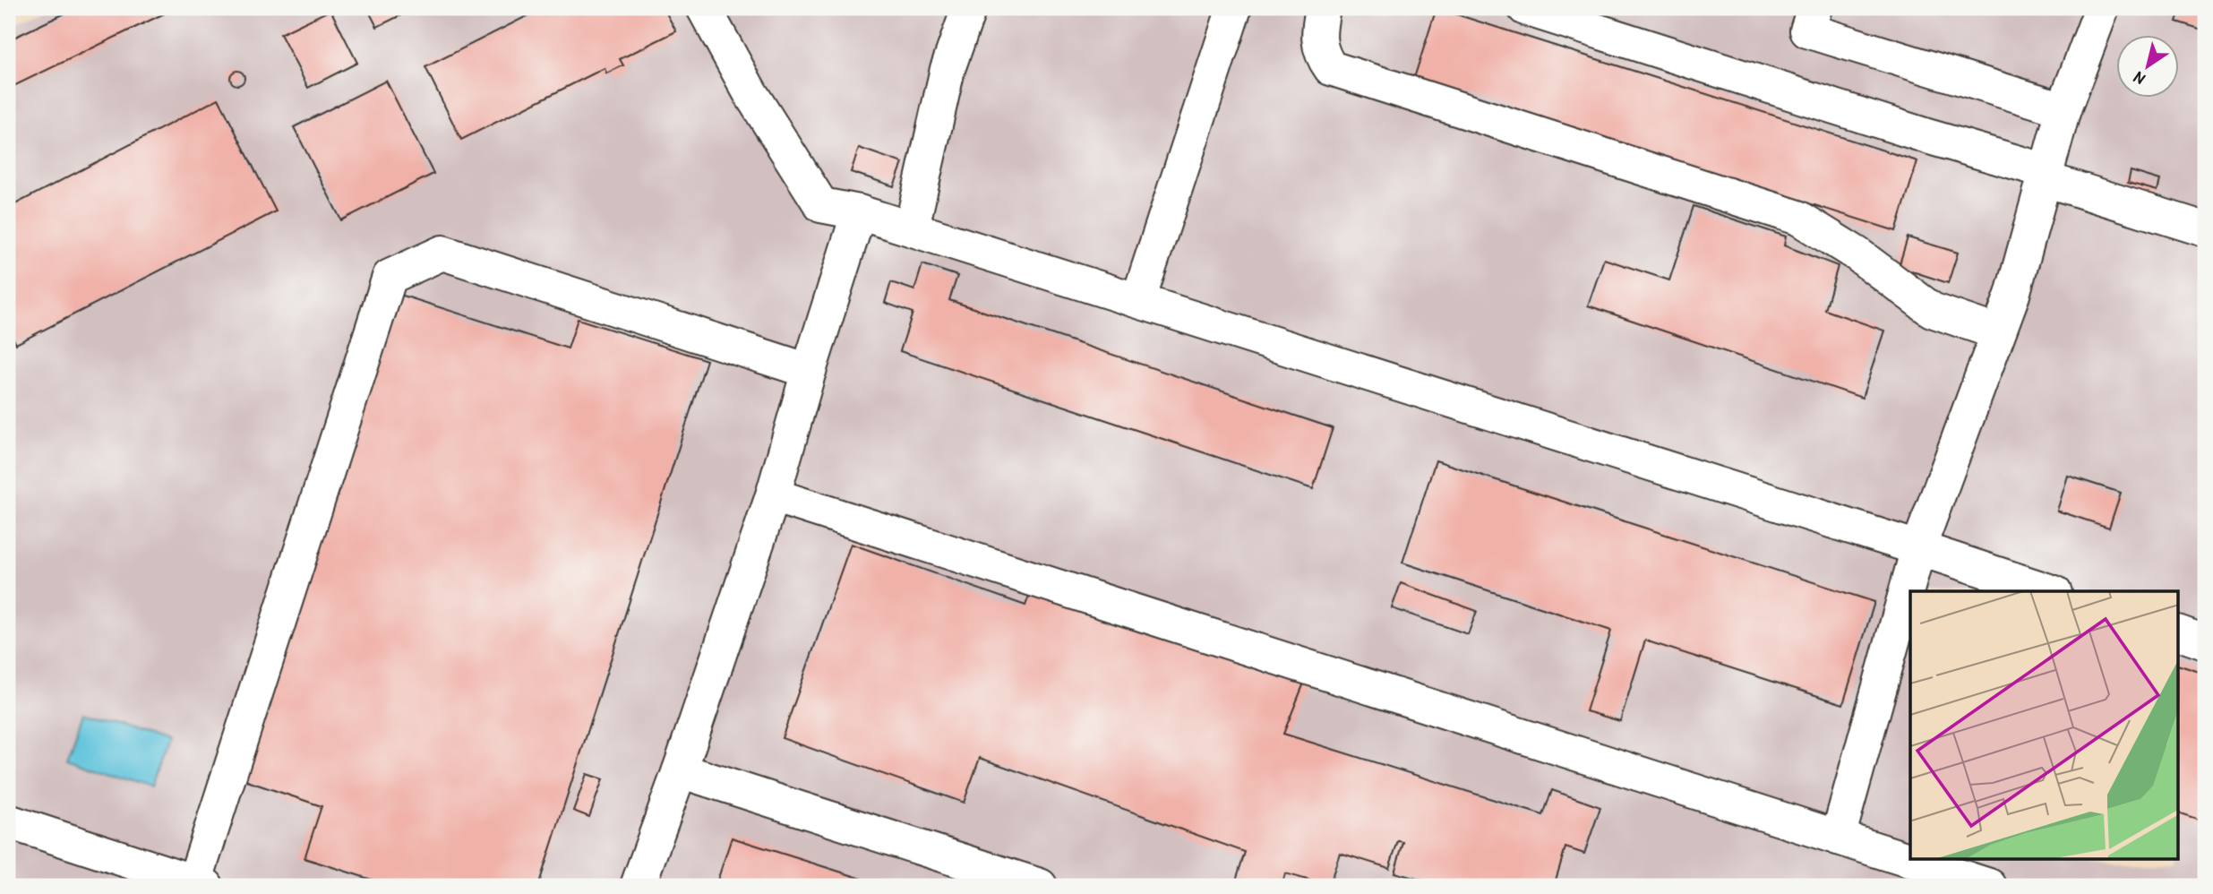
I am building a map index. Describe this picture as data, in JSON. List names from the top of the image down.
{
  "north": "bottom left"
}
